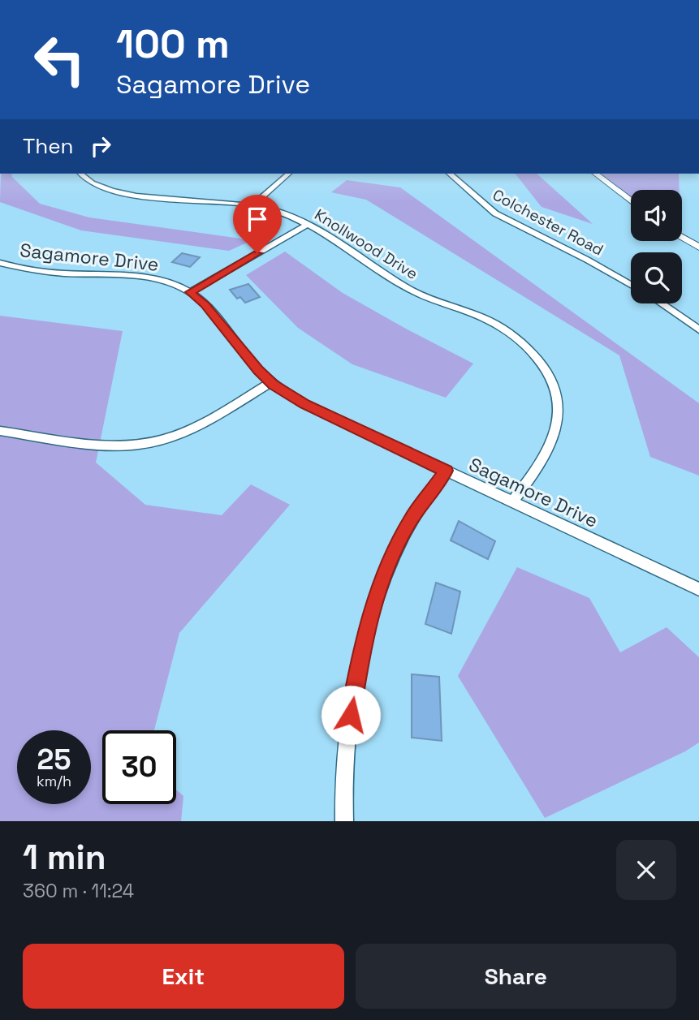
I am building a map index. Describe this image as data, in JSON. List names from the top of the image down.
{
  "streets": {
    "street": ["Colchester Road", "Knollwood Drive", "Sagamore Drive"]
  },
  "crossings": [
    ["Knollwood Drive", "Sagamore Drive"]
  ],
  "page": {
    "turn": ["100 m", "Sagamore Drive"],
    "then": "Then",
    "speed": "25 km/h",
    "limit": "30",
    "heading": ["1 min", "360 m · 11:24"],
    "buttons": ["Exit", "Share"]
  }
}
